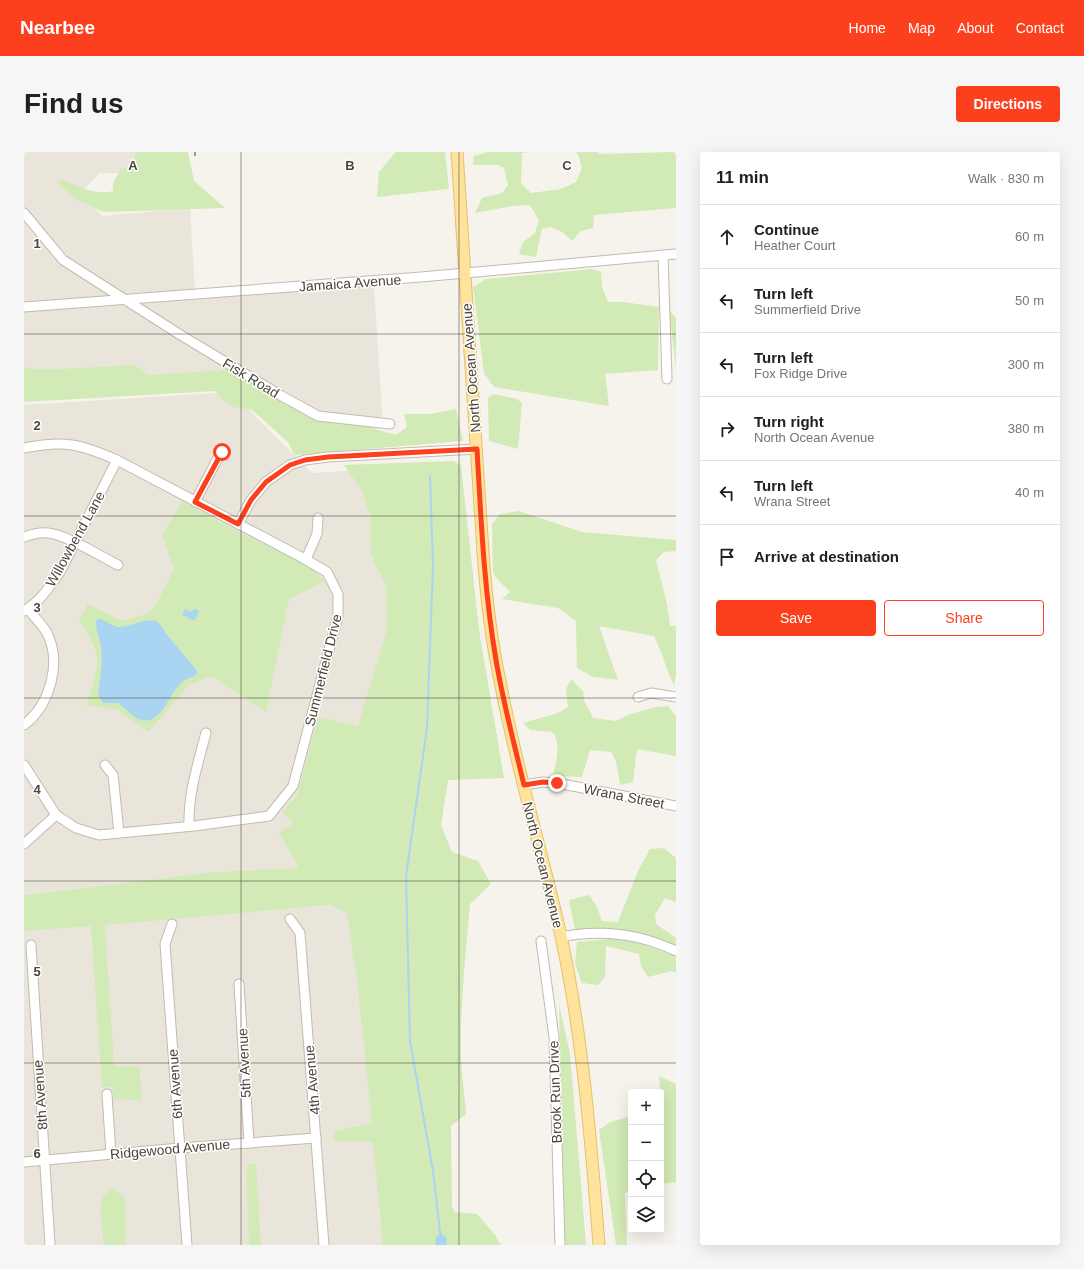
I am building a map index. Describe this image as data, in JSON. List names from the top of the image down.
{
  "streets": {
    "main road": ["North Ocean Avenue"],
    "street": [
      "Jamaica Avenue",
      "Fisk Road",
      "Willowbend Lane",
      "Summerfield Drive",
      "Wrana Street",
      "5th Avenue",
      "4th Avenue",
      "6th Avenue",
      "Brook Run Drive",
      "8th Avenue",
      "Ridgewood Avenue"
    ]
  },
  "crossings": [
    ["Jamaica Avenue", "North Ocean Avenue"],
    ["Jamaica Avenue", "Fisk Road"],
    ["North Ocean Avenue", "Wrana Street"],
    ["Willowbend Lane", "Summerfield Drive"],
    ["5th Avenue", "Ridgewood Avenue"],
    ["4th Avenue", "Ridgewood Avenue"],
    ["6th Avenue", "Ridgewood Avenue"],
    ["8th Avenue", "Ridgewood Avenue"]
  ],
  "page": {
    "header": "Nearbee",
    "nav": [
      "Home",
      "Map",
      "About",
      "Contact"
    ],
    "buttons": [
      "Directions",
      ["Save", "Share"]
    ],
    "title": "Find us",
    "heading": ["11 min", "Walk · 830 m"],
    "list": [
      ["Continue", "Heather Court", "60 m"],
      ["Turn left", "Summerfield Drive", "50 m"],
      ["Turn left", "Fox Ridge Drive", "300 m"],
      ["Turn right", "North Ocean Avenue", "380 m"],
      ["Turn left", "Wrana Street", "40 m"],
      "Arrive at destination"
    ],
    "map_buttons": ["+", "−"]
  },
  "grid": {
    "columns": ["A", "B", "C"],
    "rows": [
      "1",
      "2",
      "3",
      "4",
      "5",
      "6"
    ]
  }
}
